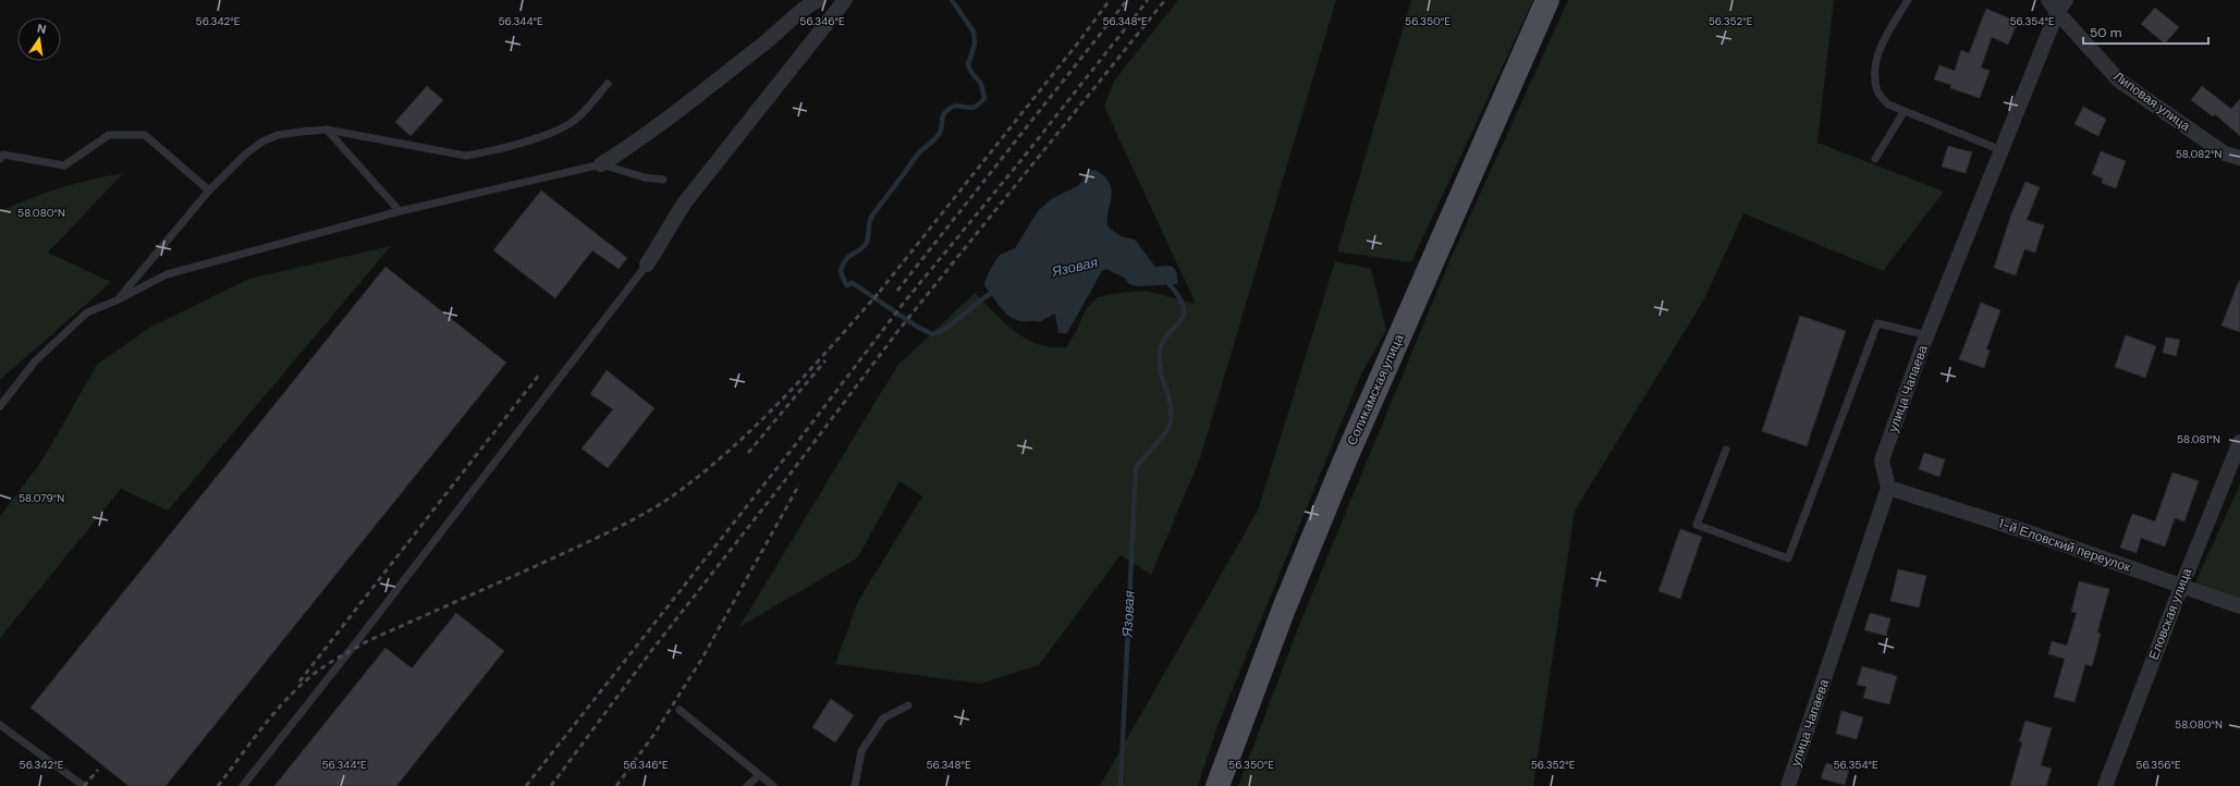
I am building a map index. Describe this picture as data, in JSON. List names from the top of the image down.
{
  "streets": {
    "main road": ["Соликамская улица"],
    "street": [
      "Липовая улица",
      "улица Чапаева",
      "1-й Еловский переулок",
      "Еловская улица"
    ]
  },
  "crossings": [
    ["Липовая улица", "улица Чапаева"],
    ["улица Чапаева", "1-й Еловский переулок"],
    ["1-й Еловский переулок", "Еловская улица"]
  ],
  "water": ["Язовая"],
  "scale_bar": "50 m",
  "north": "top",
  "coordinates": [
    "56.342°E",
    "56.344°E",
    "56.346°E",
    "56.348°E",
    "56.352°E",
    "56.354°E",
    "56.350°E",
    "58.082°N",
    "58.080°N",
    "58.081°N",
    "58.079°N",
    "56.356°E"
  ]
}
